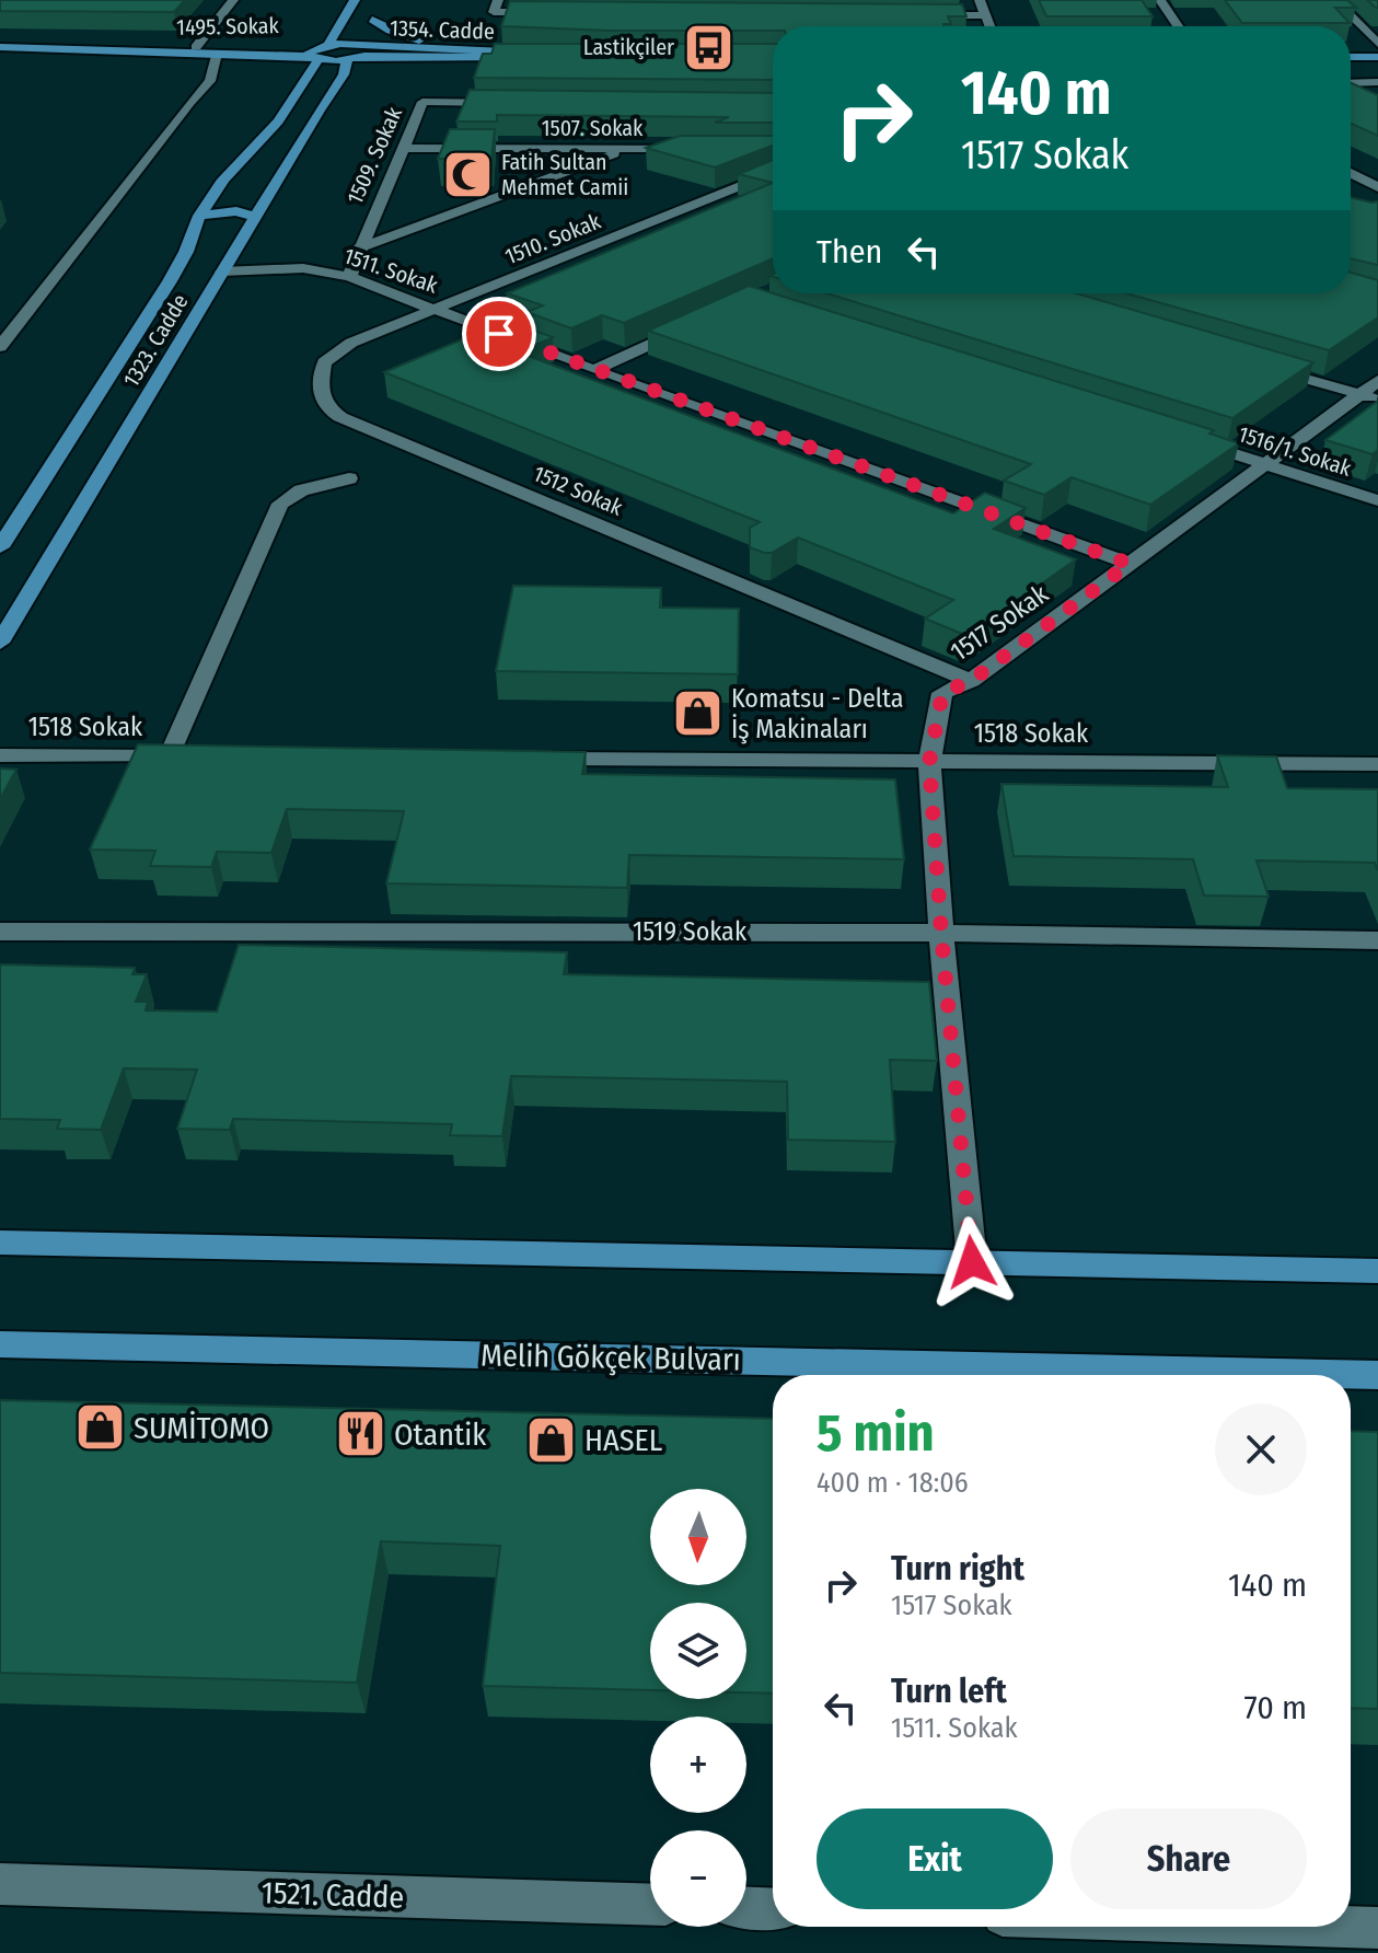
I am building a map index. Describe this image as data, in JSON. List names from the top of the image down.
{
  "streets": {
    "main road": [
      "1495. Sokak",
      "1354. Cadde",
      "1323. Cadde",
      "Melih Gökçek Bulvarı"
    ],
    "street": [
      "1507. Sokak",
      "1509. Sokak",
      "1510. Sokak",
      "1511. Sokak",
      "1516/1. Sokak",
      "1512 Sokak",
      "1517 Sokak",
      "1518 Sokak",
      "1519 Sokak",
      "1521. Cadde"
    ]
  },
  "crossings": [
    ["1507. Sokak", "1509. Sokak"],
    ["1509. Sokak", "1511. Sokak"],
    ["1510. Sokak", "1511. Sokak"],
    ["1510. Sokak", "1512 Sokak"],
    ["1511. Sokak", "1323. Cadde"],
    ["1511. Sokak", "1512 Sokak"],
    ["1511. Sokak", "1517 Sokak"],
    ["1516/1. Sokak", "1517 Sokak"],
    ["1512 Sokak", "1517 Sokak"],
    ["1517 Sokak", "1518 Sokak"],
    ["1517 Sokak", "1519 Sokak"]
  ],
  "places": {
    "bus stop": ["Lastikçiler"],
    "mosque": ["Fatih Sultan Mehmet Camii"],
    "shop": ["Komatsu - Delta İş Makinaları", "SUMİTOMO", "HASEL"],
    "restaurant": ["Otantik"]
  },
  "north": "bottom",
  "page": {
    "turn": ["140 m", "1517 Sokak"],
    "then": "Then",
    "heading": ["5 min", "400 m · 18:06"],
    "map_buttons": ["+", "−"],
    "list": [
      {
        "name": "Turn right",
        "note": "1517 Sokak",
        "value": "140 m"
      },
      {
        "name": "Turn left",
        "note": "1511. Sokak",
        "value": "70 m"
      }
    ],
    "buttons": ["Exit", "Share"]
  }
}
